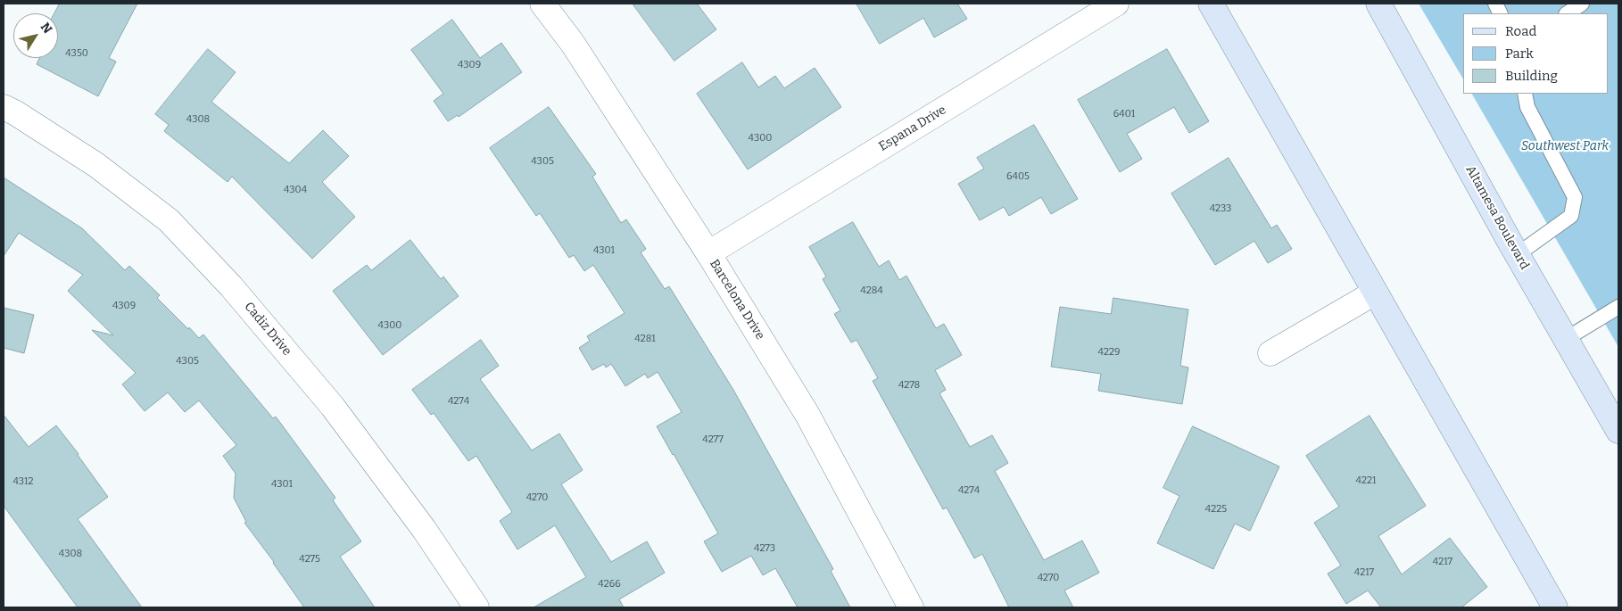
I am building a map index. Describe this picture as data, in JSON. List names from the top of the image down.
{
  "streets": {
    "main road": ["Altamesa Boulevard"],
    "street": ["Espana Drive", "Barcelona Drive", "Cadiz Drive"]
  },
  "crossings": [
    ["Espana Drive", "Barcelona Drive"]
  ],
  "parks": ["Southwest Park"],
  "house_numbers": [
    "4350",
    "4309",
    "6401",
    "4308",
    "4300",
    "4305",
    "6405",
    "4304",
    "4233",
    "4301",
    "4284",
    "4309",
    "4300",
    "4281",
    "4229",
    "4305",
    "4278",
    "4274",
    "4277",
    "4221",
    "4312",
    "4301",
    "4274",
    "4270",
    "4225",
    "4273",
    "4308",
    "4275",
    "4217",
    "4217",
    "4270",
    "4266"
  ],
  "legend": ["Road", "Park", "Building"],
  "north": "top right"
}
